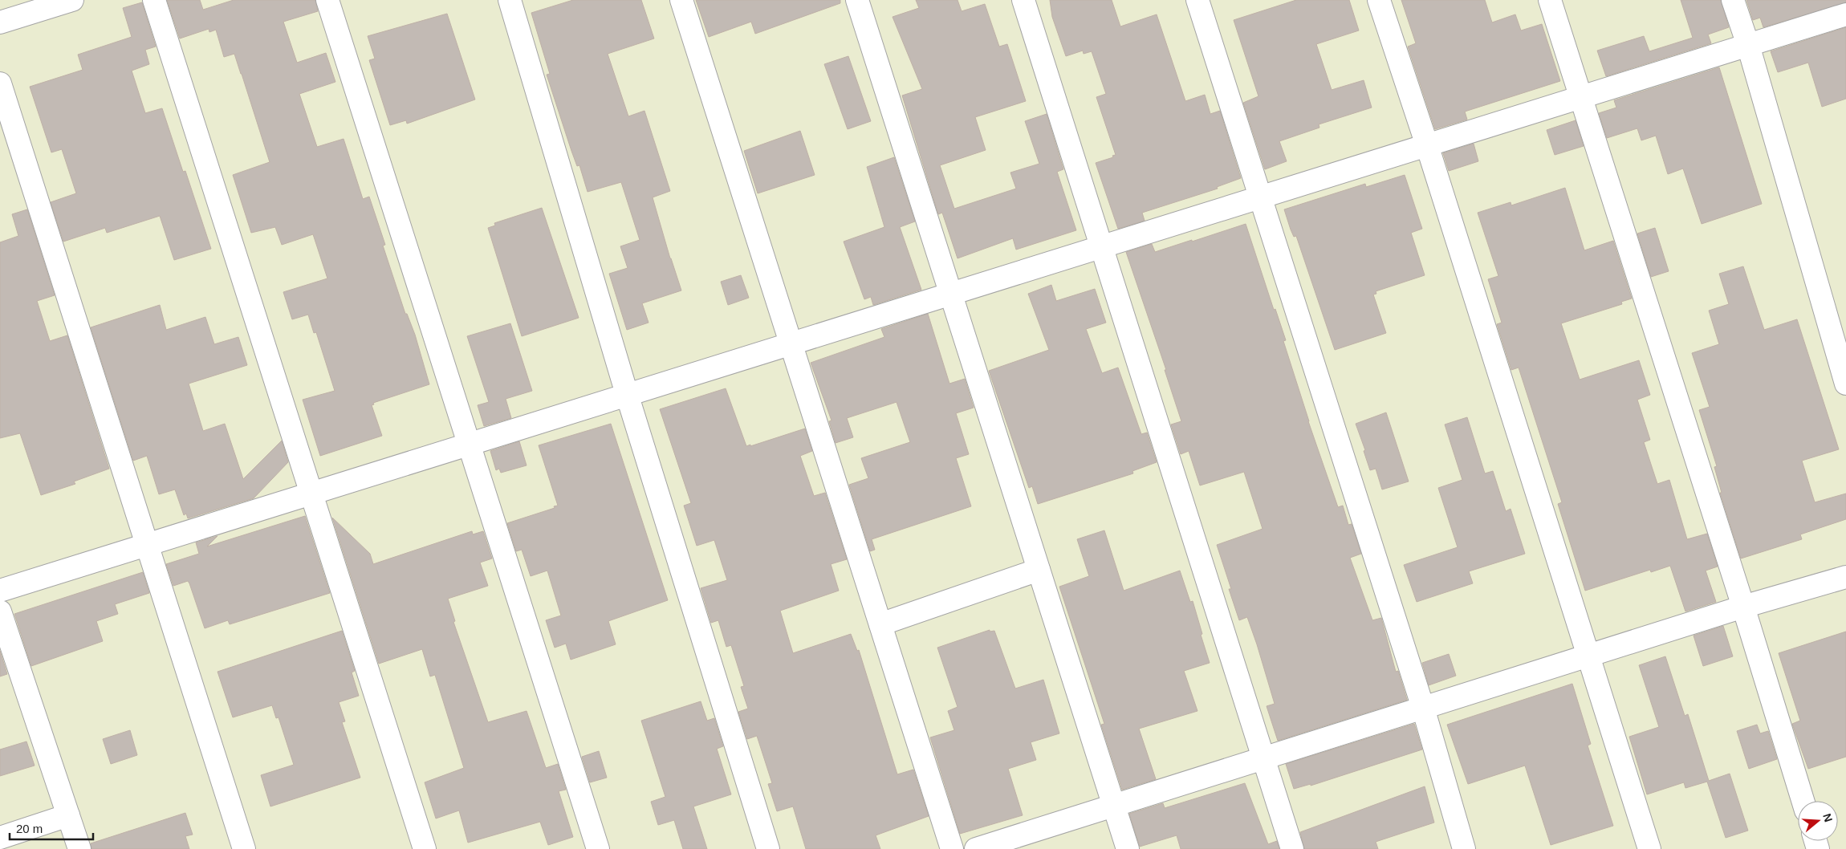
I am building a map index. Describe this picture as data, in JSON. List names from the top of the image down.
{
  "scale_bar": "20 m",
  "north": "right"
}
